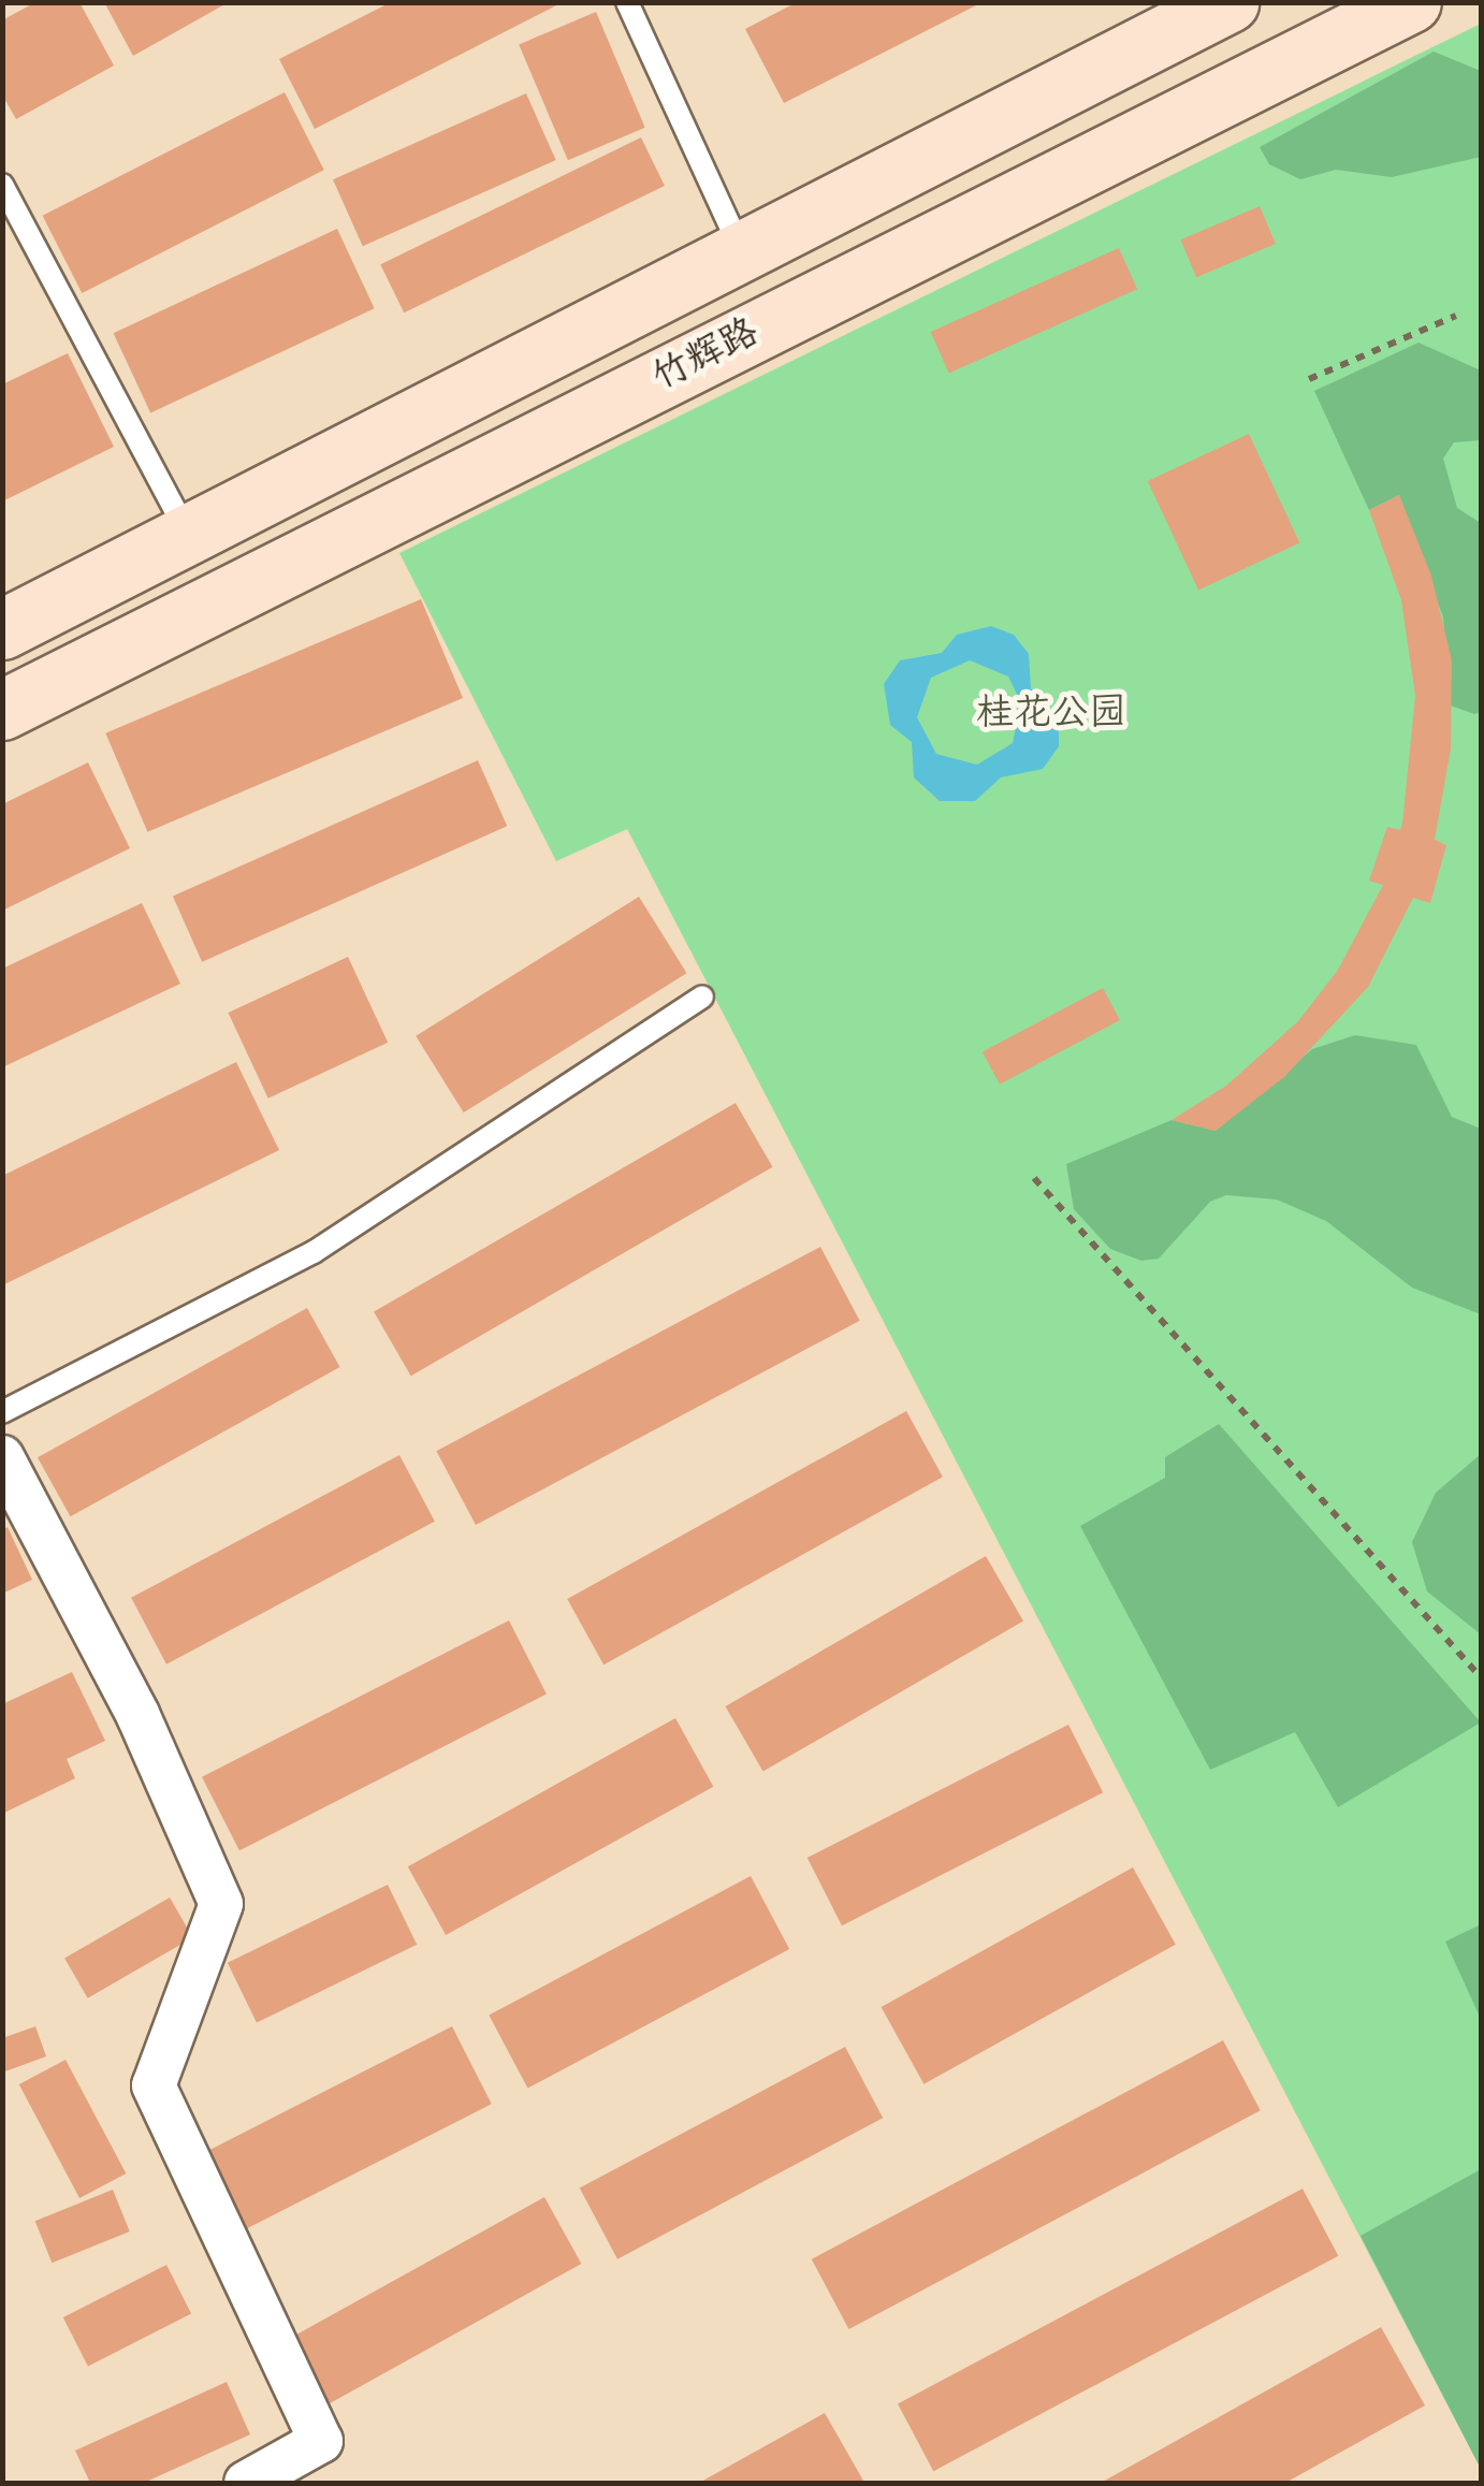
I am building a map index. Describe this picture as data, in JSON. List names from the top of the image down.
{
  "streets": {
    "main road": ["竹辉路"]
  },
  "parks": ["桂花公园"]
}
